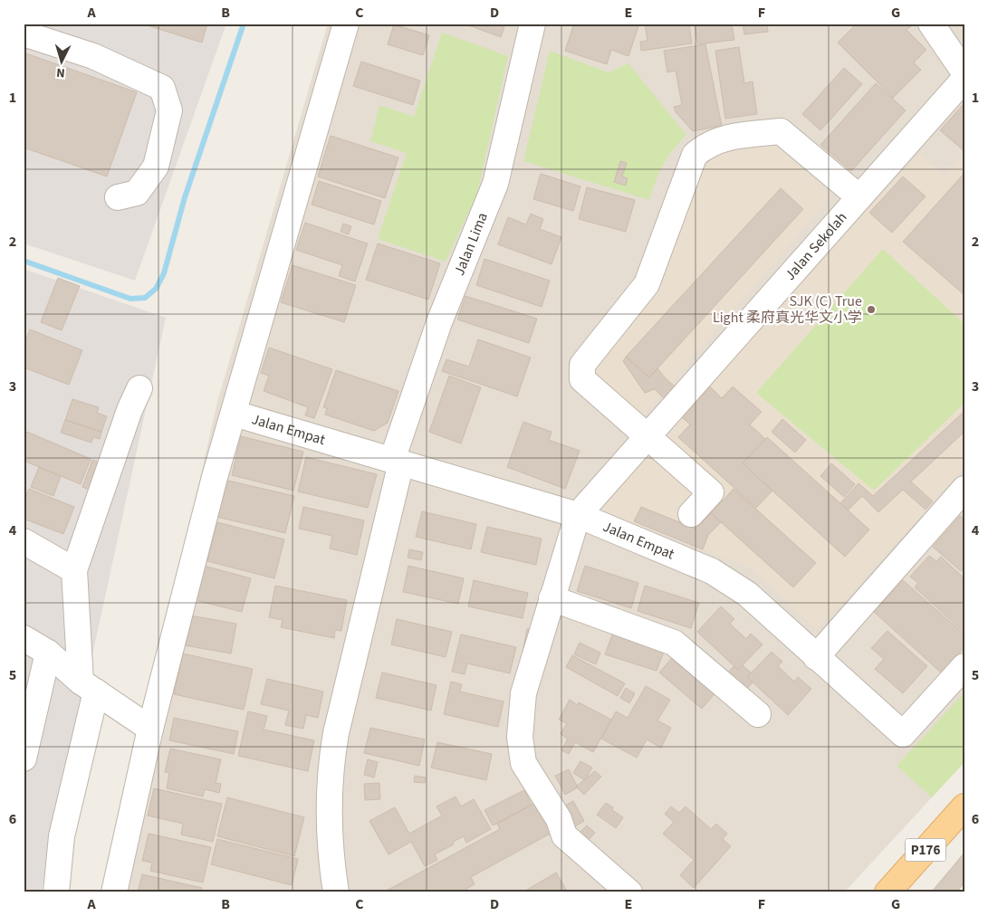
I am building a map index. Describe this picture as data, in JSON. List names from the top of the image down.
{
  "streets": {
    "main road": ["P176"],
    "street": ["Jalan Lima", "Jalan Sekolah", "Jalan Empat"]
  },
  "crossings": [
    ["Jalan Lima", "Jalan Empat"],
    ["Jalan Sekolah", "Jalan Empat"]
  ],
  "places": ["SJK (C) True Light 柔府真光华文小学"],
  "north": "bottom",
  "grid": {
    "columns": [
      "A",
      "B",
      "C",
      "D",
      "E",
      "F",
      "G"
    ],
    "rows": [
      "1",
      "2",
      "3",
      "4",
      "5",
      "6"
    ]
  }
}
